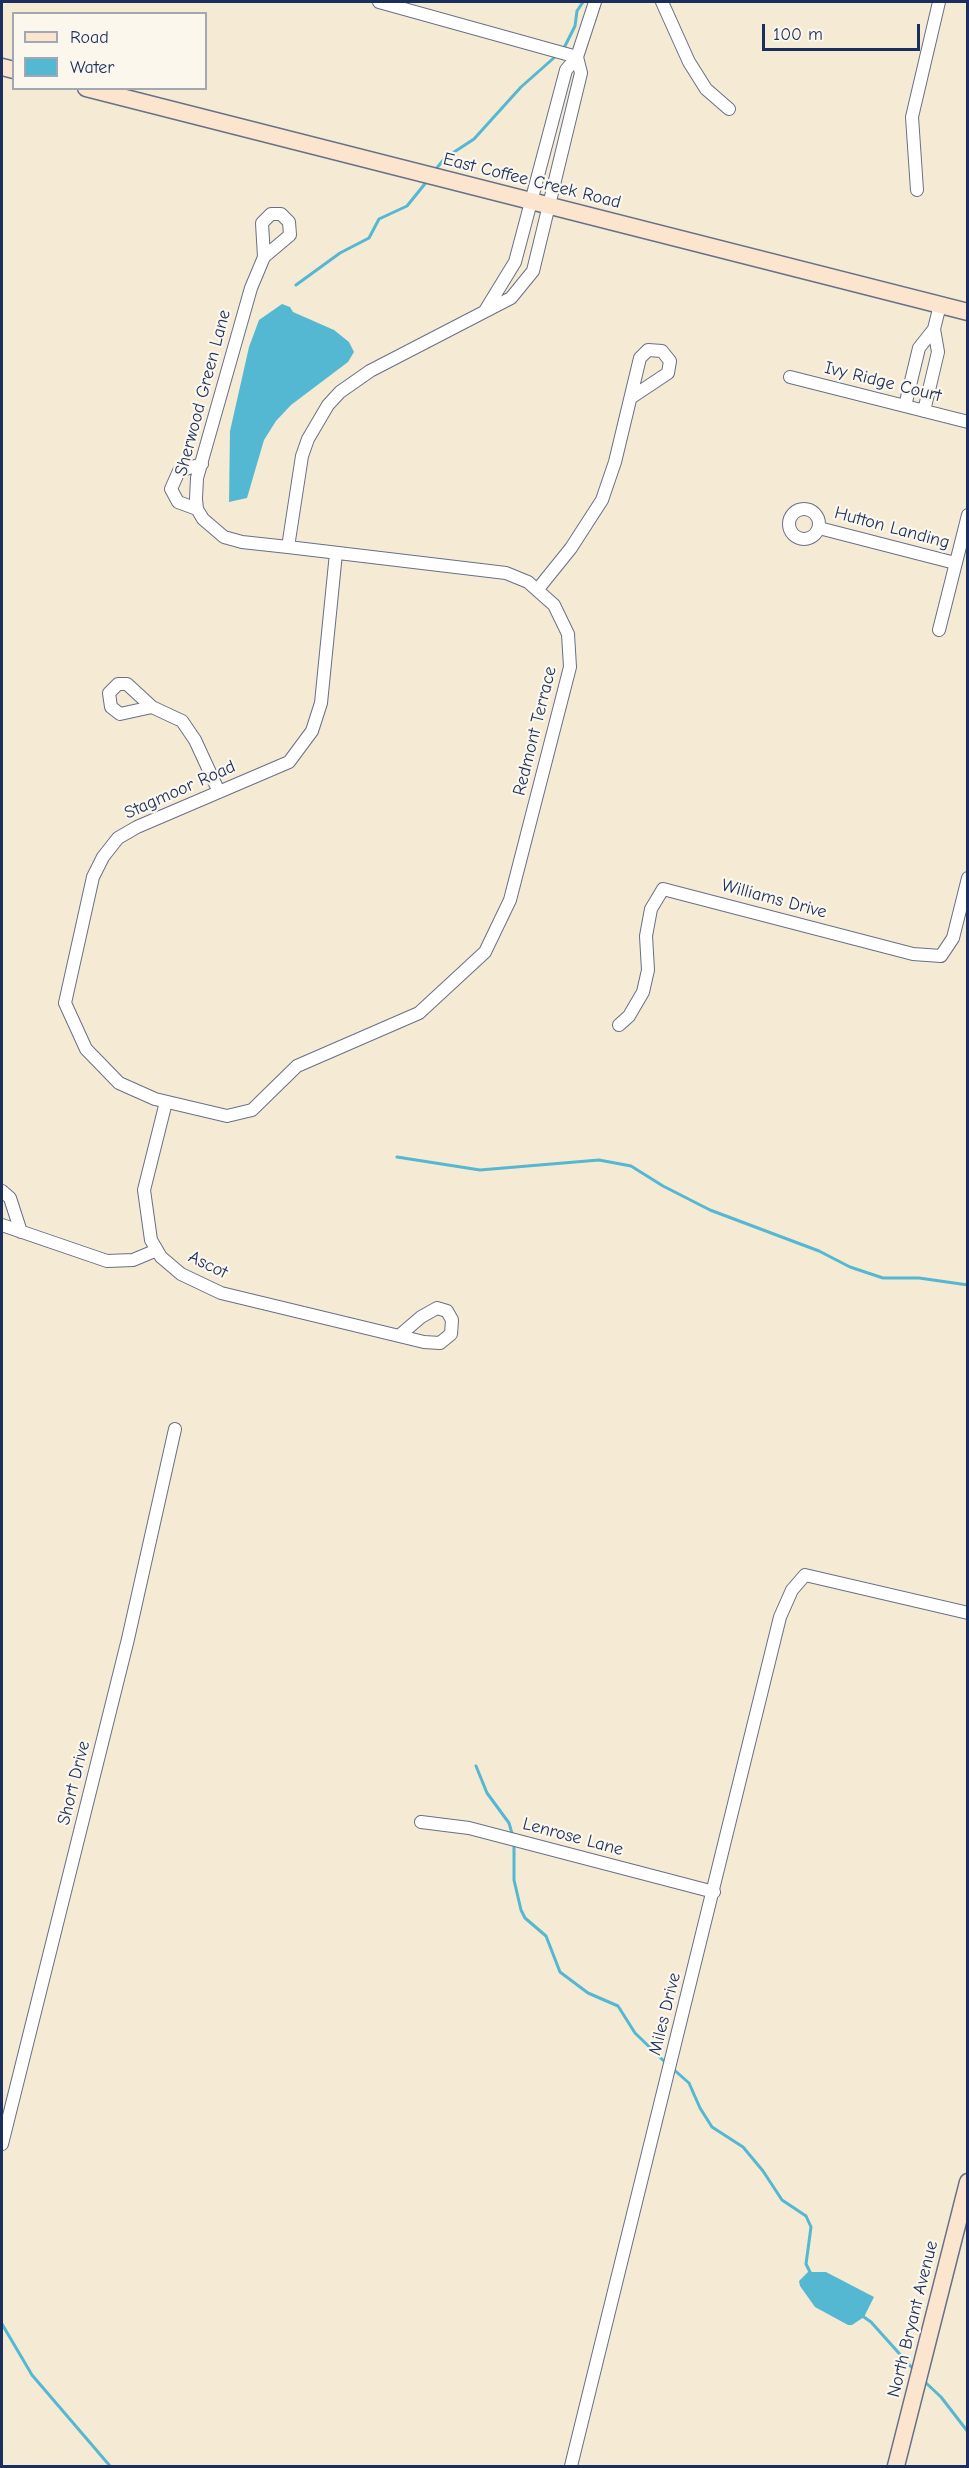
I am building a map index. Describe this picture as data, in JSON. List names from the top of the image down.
{
  "streets": {
    "street": [
      "East Coffee Creek Road",
      "Ivy Ridge Court",
      "Sherwood Green Lane",
      "Hutton Landing",
      "Redmont Terrace",
      "Stagmoor Road",
      "Williams Drive",
      "Ascot",
      "Short Drive",
      "Lenrose Lane",
      "Miles Drive",
      "North Bryant Avenue"
    ]
  },
  "crossings": [
    ["Redmont Terrace", "Stagmoor Road"],
    ["Redmont Terrace", "Ascot"],
    ["Stagmoor Road", "Ascot"],
    ["Lenrose Lane", "Miles Drive"]
  ],
  "legend": ["Road", "Water"],
  "scale_bar": "100 m"
}
